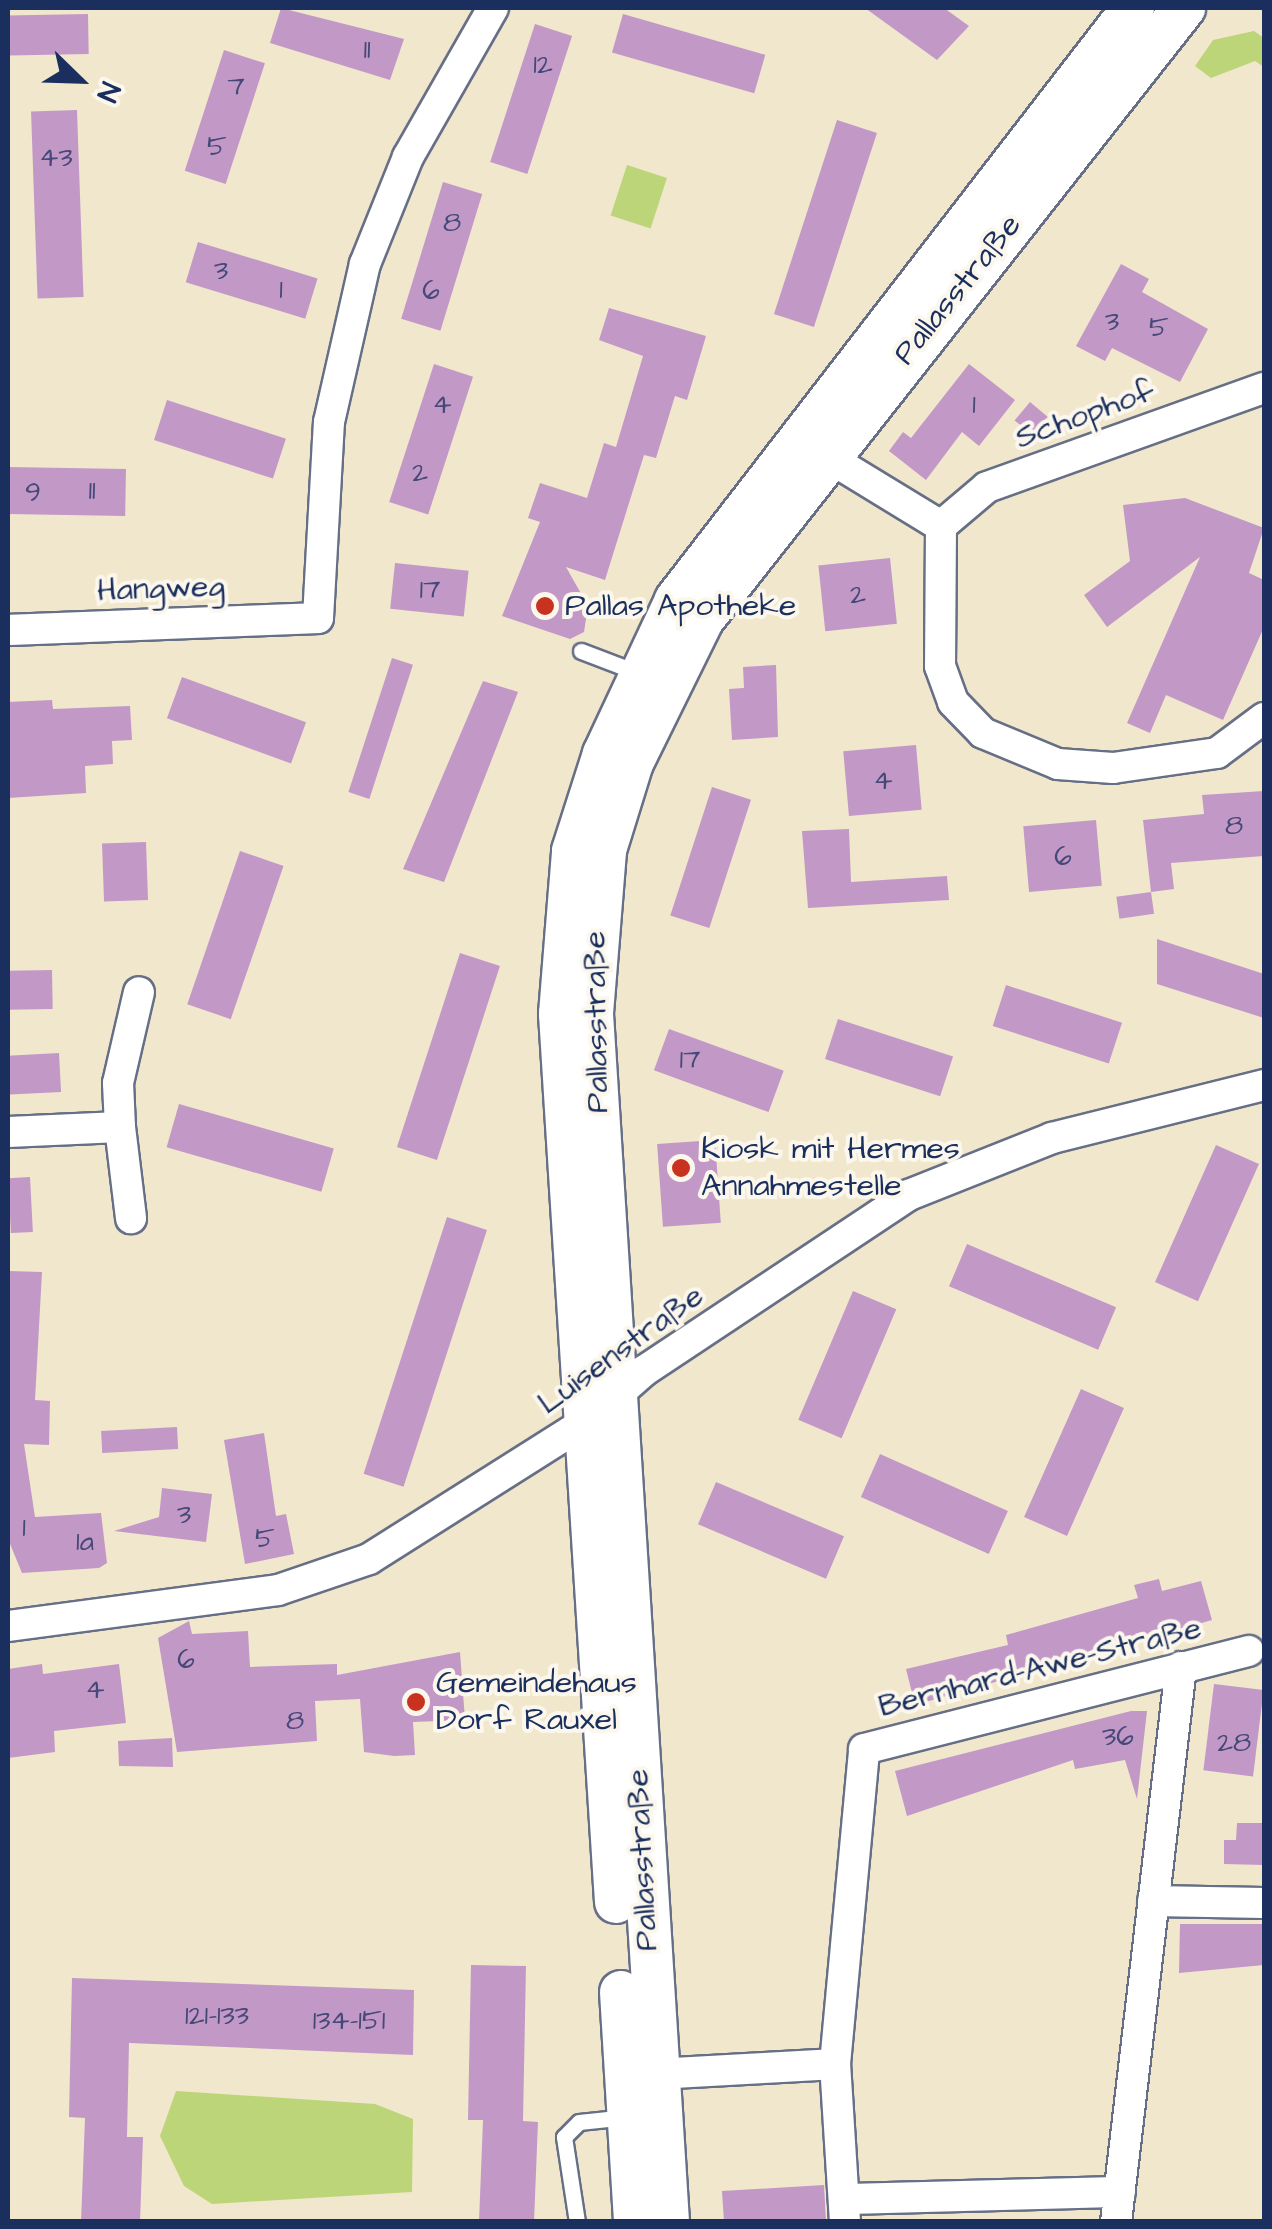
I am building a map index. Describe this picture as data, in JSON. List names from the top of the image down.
{
  "streets": {
    "main road": ["Pallasstraße"],
    "street": [
      "Schophof",
      "Hangweg",
      "Luisenstraße",
      "Bernhard-Awe-Straße"
    ]
  },
  "crossings": [
    ["Pallasstraße", "Luisenstraße"]
  ],
  "places": ["Pallas Apotheke", "Kiosk mit Hermes Annahmestelle", "Gemeindehaus Dorf Rauxel"],
  "house_numbers": [
    "11",
    "12",
    "7",
    "5",
    "43",
    "8",
    "3",
    "1",
    "6",
    "3",
    "5",
    "4",
    "1",
    "2",
    "11",
    "9",
    "17",
    "2",
    "4",
    "8",
    "6",
    "17",
    "3",
    "1",
    "5",
    "1a",
    "6",
    "4",
    "8",
    "36",
    "28",
    "121-133",
    "134-151"
  ],
  "north": "bottom right"
}
